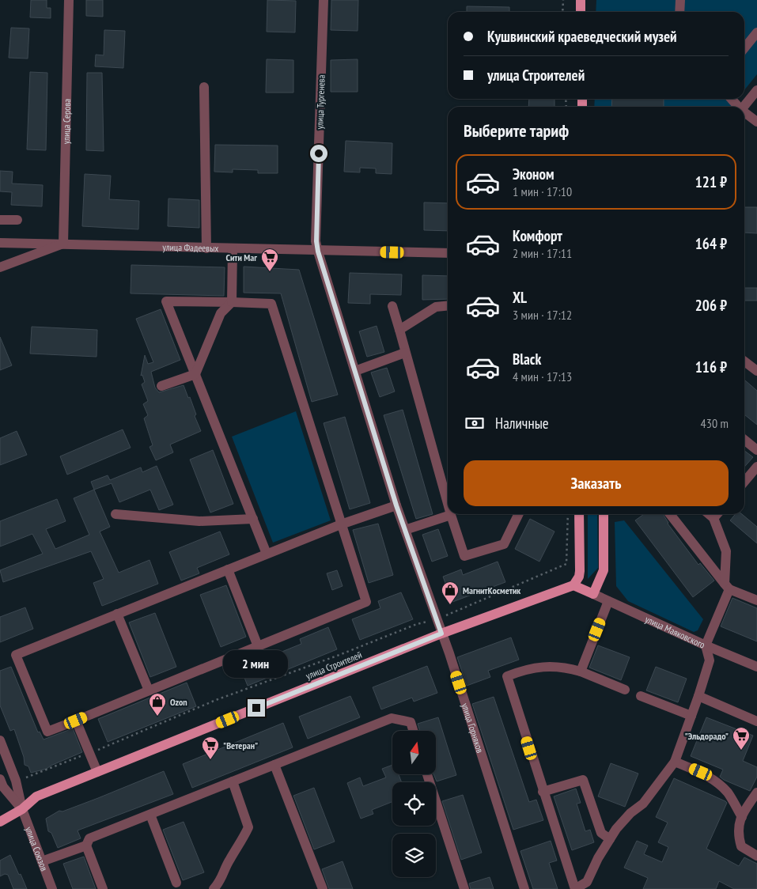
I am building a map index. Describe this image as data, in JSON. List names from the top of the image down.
{
  "streets": {
    "main road": ["улица Строителей"],
    "street": [
      "улица Тургенева",
      "улица Серова",
      "улица Фадеевых",
      "улица Маяковского",
      "улица Горняков",
      "улица Союзов"
    ]
  },
  "crossings": [
    ["улица Тургенева", "улица Фадеевых"],
    ["улица Тургенева", "улица Горняков"],
    ["улица Серова", "улица Фадеевых"],
    ["улица Фадеевых", "улица Горняков"],
    ["улица Строителей", "улица Горняков"],
    ["улица Строителей", "улица Союзов"]
  ],
  "places": {
    "supermarket": ["Сити Маг", "\"Эльдорадо\"", "\"Ветеран\""],
    "shop": ["МагнитКосметик", "Ozon"]
  },
  "north": "top",
  "page": {
    "banner": ["Кушвинский краеведческий музей", "улица Строителей"],
    "heading": "Выберите тариф",
    "list": [
      {
        "name": "Эконом",
        "note": "1 мин · 17:10",
        "value": "121 ₽"
      },
      {
        "name": "Комфорт",
        "note": "2 мин · 17:11",
        "value": "164 ₽"
      },
      {
        "name": "XL",
        "note": "3 мин · 17:12",
        "value": "206 ₽"
      },
      {
        "name": "Black",
        "note": "4 мин · 17:13",
        "value": "116 ₽"
      }
    ],
    "pay": ["Наличные", "430 m"],
    "buttons": "Заказать",
    "bubble": "2 мин"
  }
}
